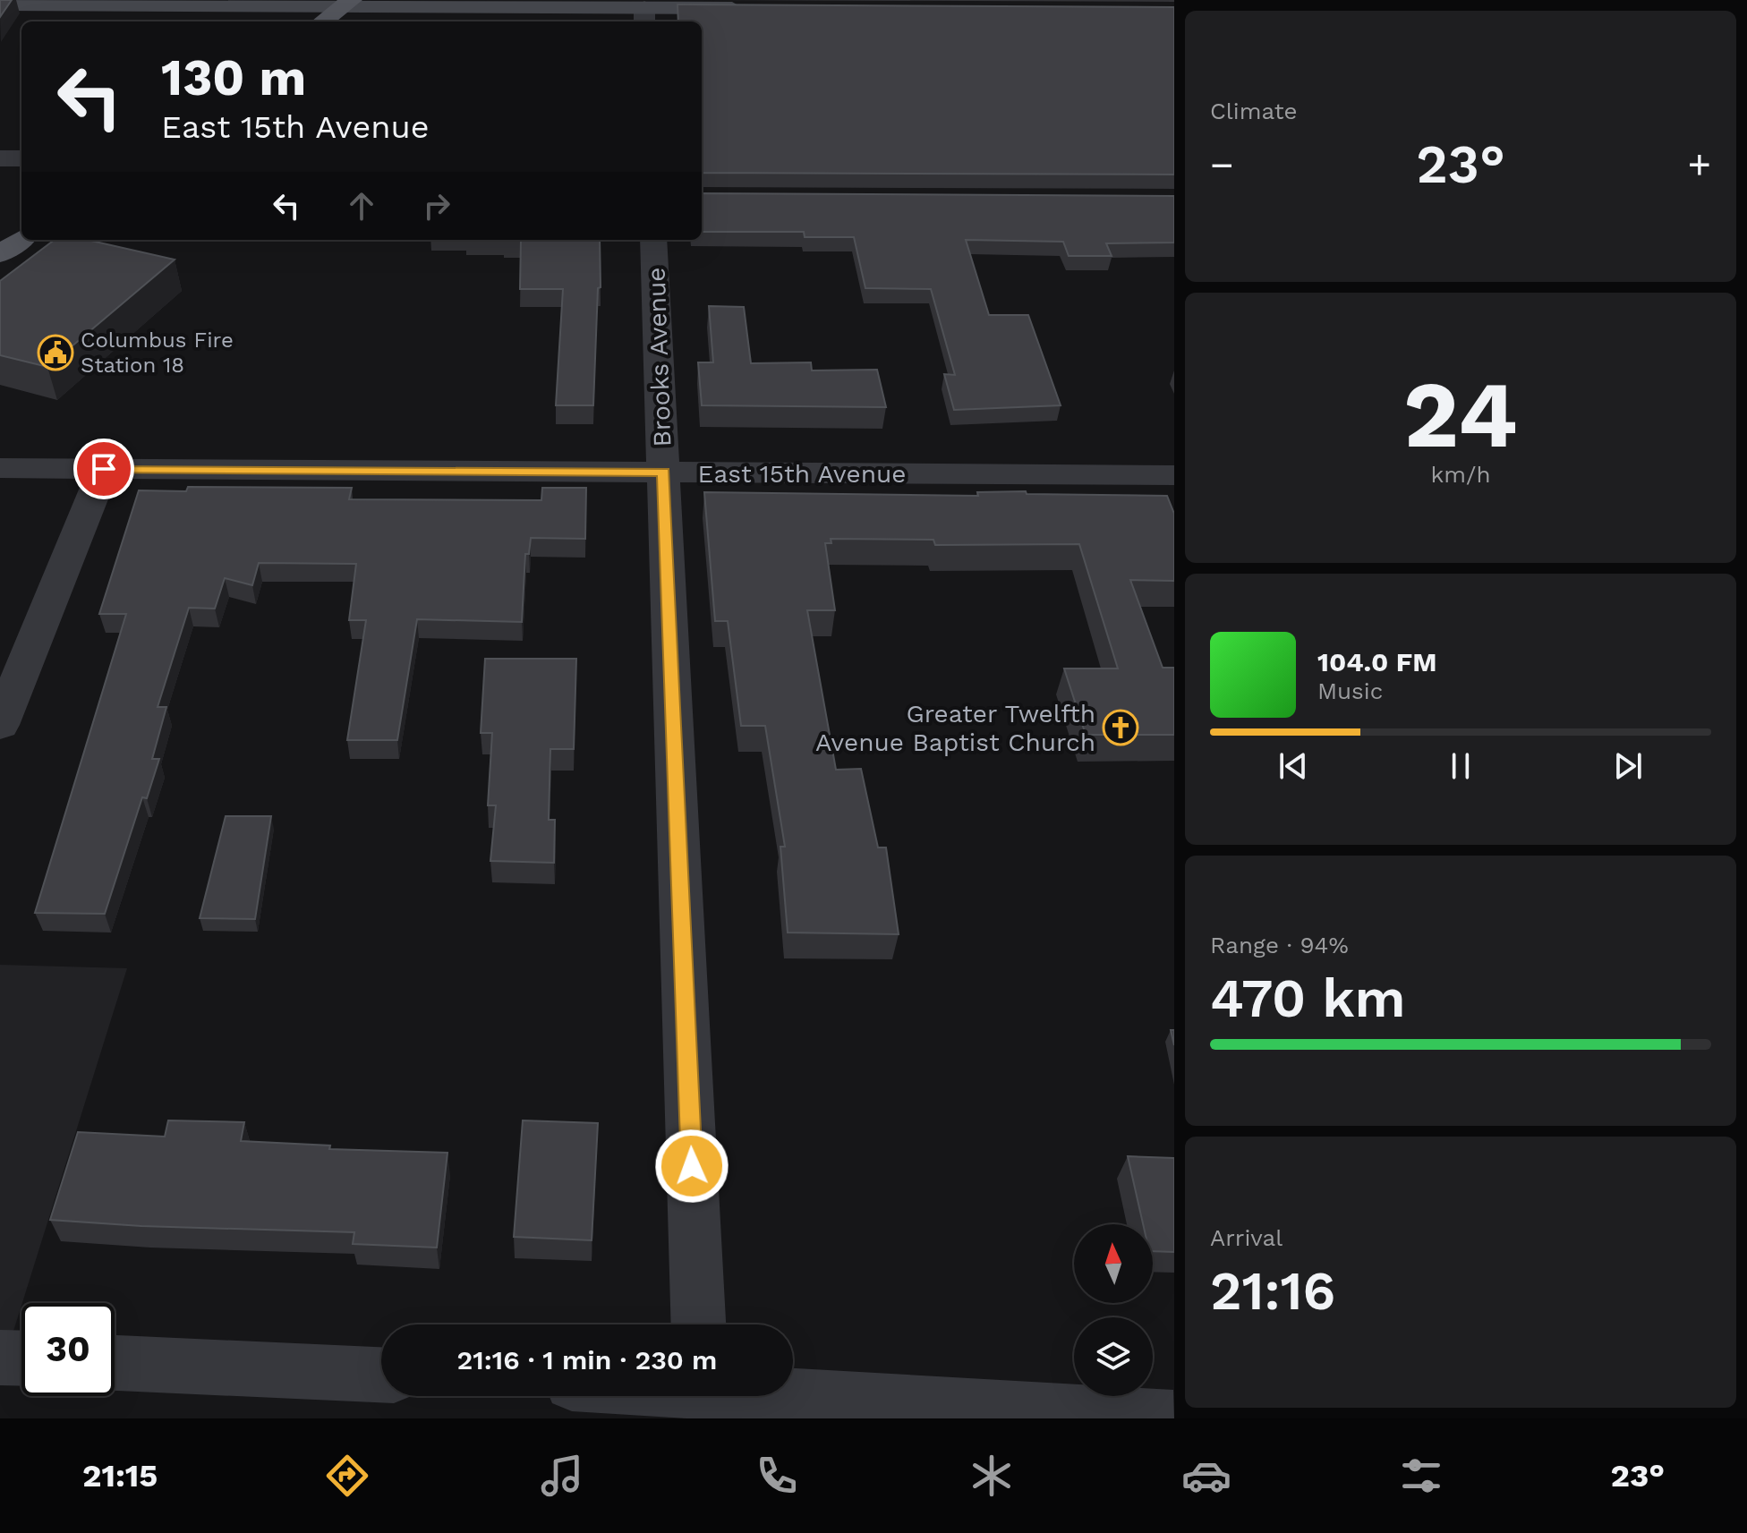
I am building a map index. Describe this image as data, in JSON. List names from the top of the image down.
{
  "streets": {
    "street": ["Brooks Avenue", "East 15th Avenue"]
  },
  "crossings": [
    ["Brooks Avenue", "East 15th Avenue"]
  ],
  "places": {
    "public building": ["Columbus Fire Station 18"],
    "church": ["Greater Twelfth Avenue Baptist Church"]
  },
  "north": "top",
  "page": {
    "tile": [
      "Climate",
      ["24", "km/h"],
      ["Range · 94%", "470 km"],
      ["Arrival", "21:16"]
    ],
    "turn": ["130 m", "East 15th Avenue"],
    "heat": ["−", "23°", "+"],
    "song": ["104.0 FM", "Music"],
    "limit": "30",
    "trip": "21:16 · 1 min · 230 m",
    "tabs": ["21:15", "23°"]
  }
}
